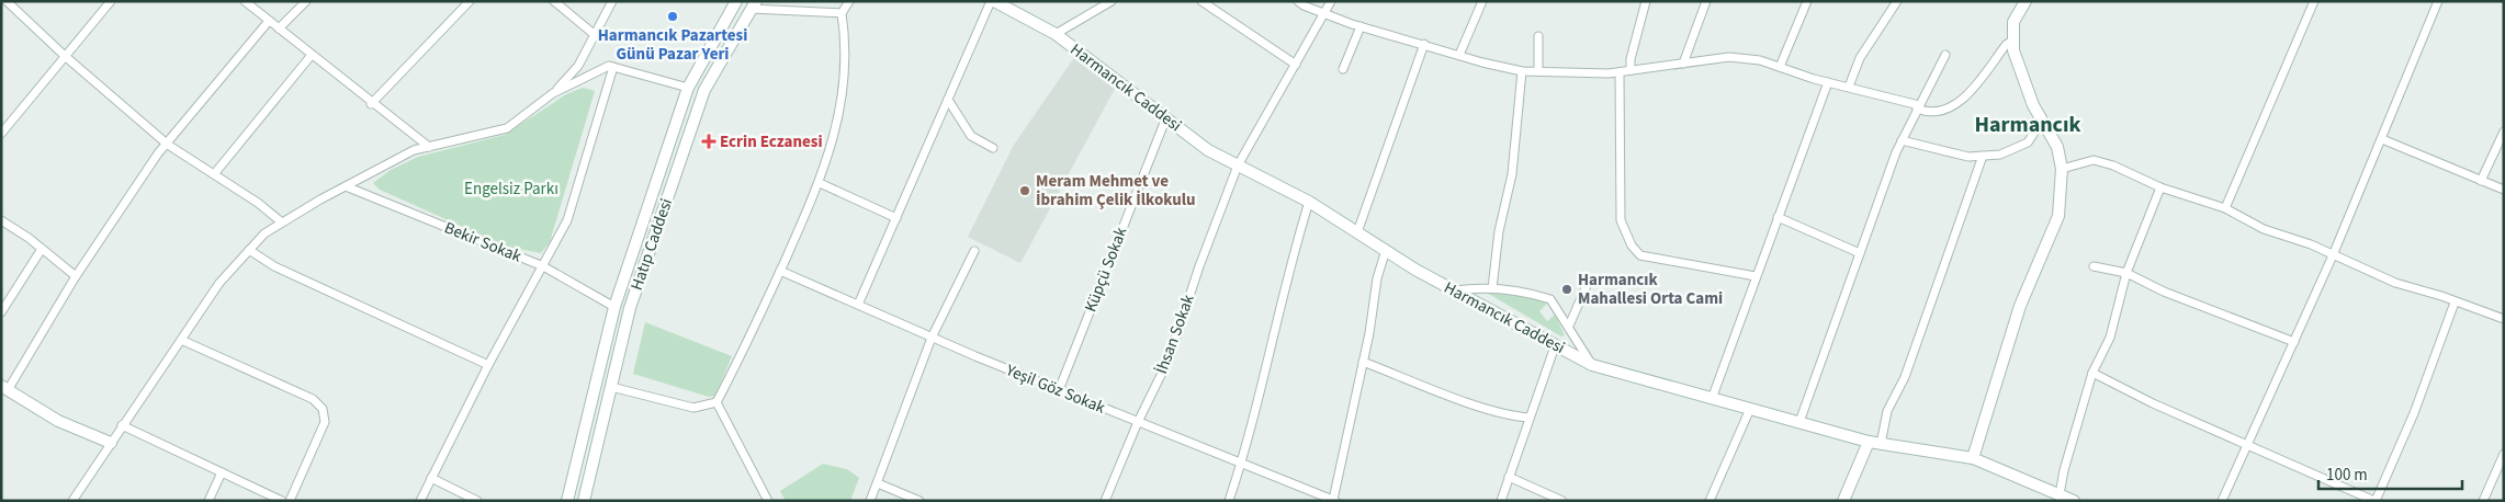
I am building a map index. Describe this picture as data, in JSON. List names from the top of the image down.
{
  "streets": {
    "street": [
      "Harmancık Caddesi",
      "Bekir Sokak",
      "Hatıp Caddesi",
      "Küpçü Sokak",
      "İhsan Sokak",
      "Yeşil Göz Sokak"
    ]
  },
  "crossings": [
    ["Harmancık Caddesi", "Küpçü Sokak"],
    ["Harmancık Caddesi", "İhsan Sokak"],
    ["Bekir Sokak", "Hatıp Caddesi"],
    ["Küpçü Sokak", "Yeşil Göz Sokak"],
    ["İhsan Sokak", "Yeşil Göz Sokak"]
  ],
  "districts": ["Harmancık"],
  "parks": ["Engelsiz Parkı"],
  "places": {
    "other": ["Harmancık Pazartesi Günü Pazar Yeri", "Meram Mehmet ve İbrahim Çelik İlkokulu", "Harmancık Mahallesi Orta Cami"],
    "health": ["Ecrin Eczanesi"]
  },
  "scale_bar": "100 m"
}
